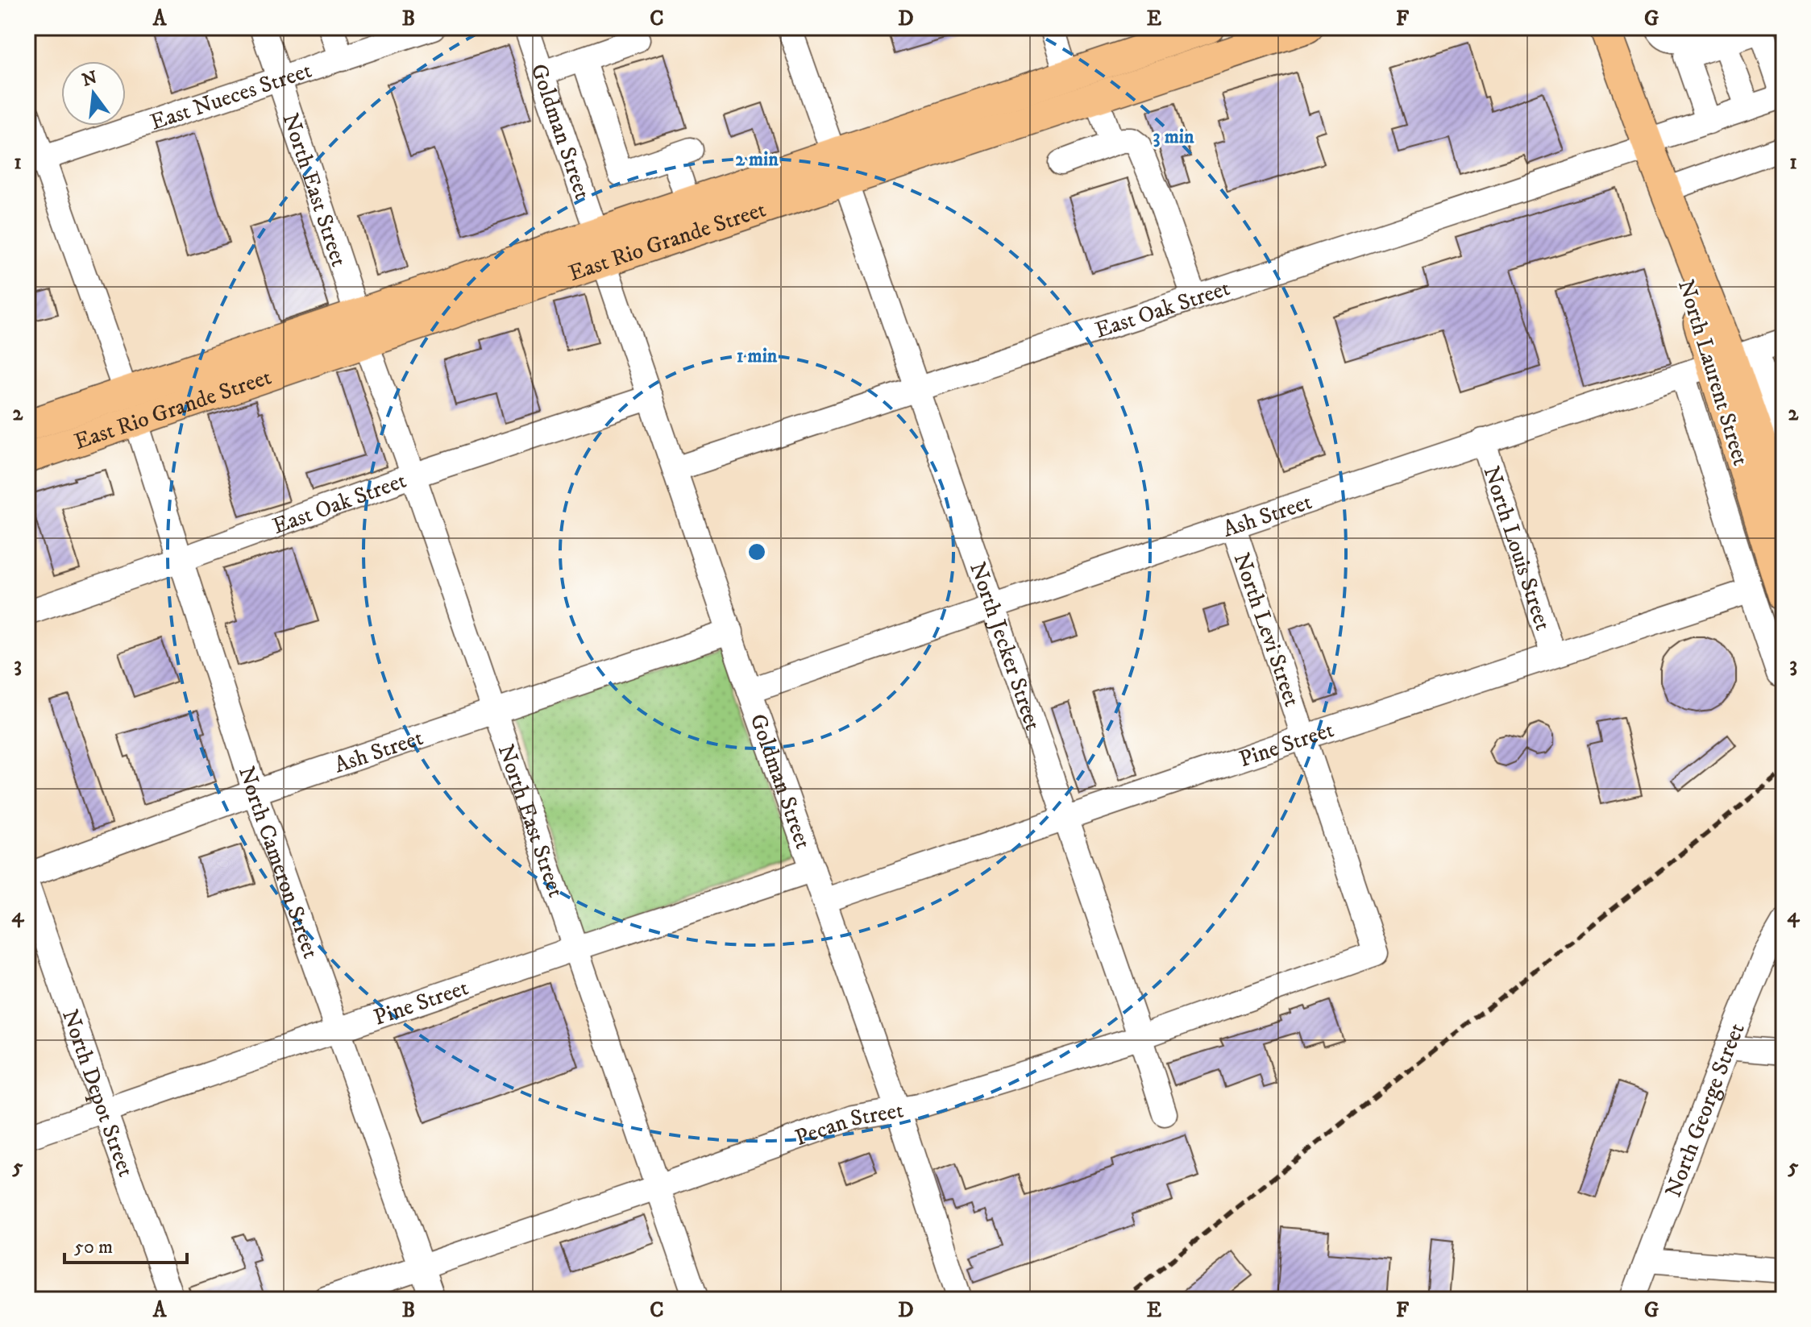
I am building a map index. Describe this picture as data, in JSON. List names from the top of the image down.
{
  "streets": {
    "main road": ["East Rio Grande Street", "North Laurent Street"],
    "street": [
      "East Nueces Street",
      "Goldman Street",
      "North East Street",
      "East Oak Street",
      "Ash Street",
      "North Louis Street",
      "North Levi Street",
      "North Jecker Street",
      "Pine Street",
      "North Cameron Street",
      "North Depot Street",
      "North George Street",
      "Pecan Street"
    ]
  },
  "crossings": [
    ["East Nueces Street", "North East Street"],
    ["East Nueces Street", "North Cameron Street"],
    ["Goldman Street", "East Rio Grande Street"],
    ["Goldman Street", "East Oak Street"],
    ["Goldman Street", "Ash Street"],
    ["Goldman Street", "Pine Street"],
    ["Goldman Street", "Pecan Street"],
    ["North East Street", "East Rio Grande Street"],
    ["North East Street", "East Oak Street"],
    ["North East Street", "Ash Street"],
    ["North East Street", "Pine Street"],
    ["North East Street", "Pecan Street"],
    ["East Rio Grande Street", "North Jecker Street"],
    ["East Rio Grande Street", "North Cameron Street"],
    ["East Oak Street", "North Laurent Street"],
    ["East Oak Street", "North Jecker Street"],
    ["East Oak Street", "North Cameron Street"],
    ["North Laurent Street", "Ash Street"],
    ["Ash Street", "North Louis Street"],
    ["Ash Street", "North Levi Street"],
    ["Ash Street", "North Jecker Street"],
    ["Ash Street", "North Cameron Street"],
    ["North Louis Street", "Pine Street"],
    ["North Levi Street", "Pine Street"],
    ["North Levi Street", "Pecan Street"],
    ["North Jecker Street", "Pine Street"],
    ["North Jecker Street", "Pecan Street"],
    ["Pine Street", "North Cameron Street"],
    ["Pine Street", "North Depot Street"],
    ["North Cameron Street", "Pecan Street"]
  ],
  "scale_bar": "50 m",
  "north": "top",
  "grid": {
    "columns": [
      "A",
      "B",
      "C",
      "D",
      "E",
      "F",
      "G"
    ],
    "rows": [
      "1",
      "2",
      "3",
      "4",
      "5"
    ]
  },
  "rings": ["3 min", "2 min", "1 min"]
}
